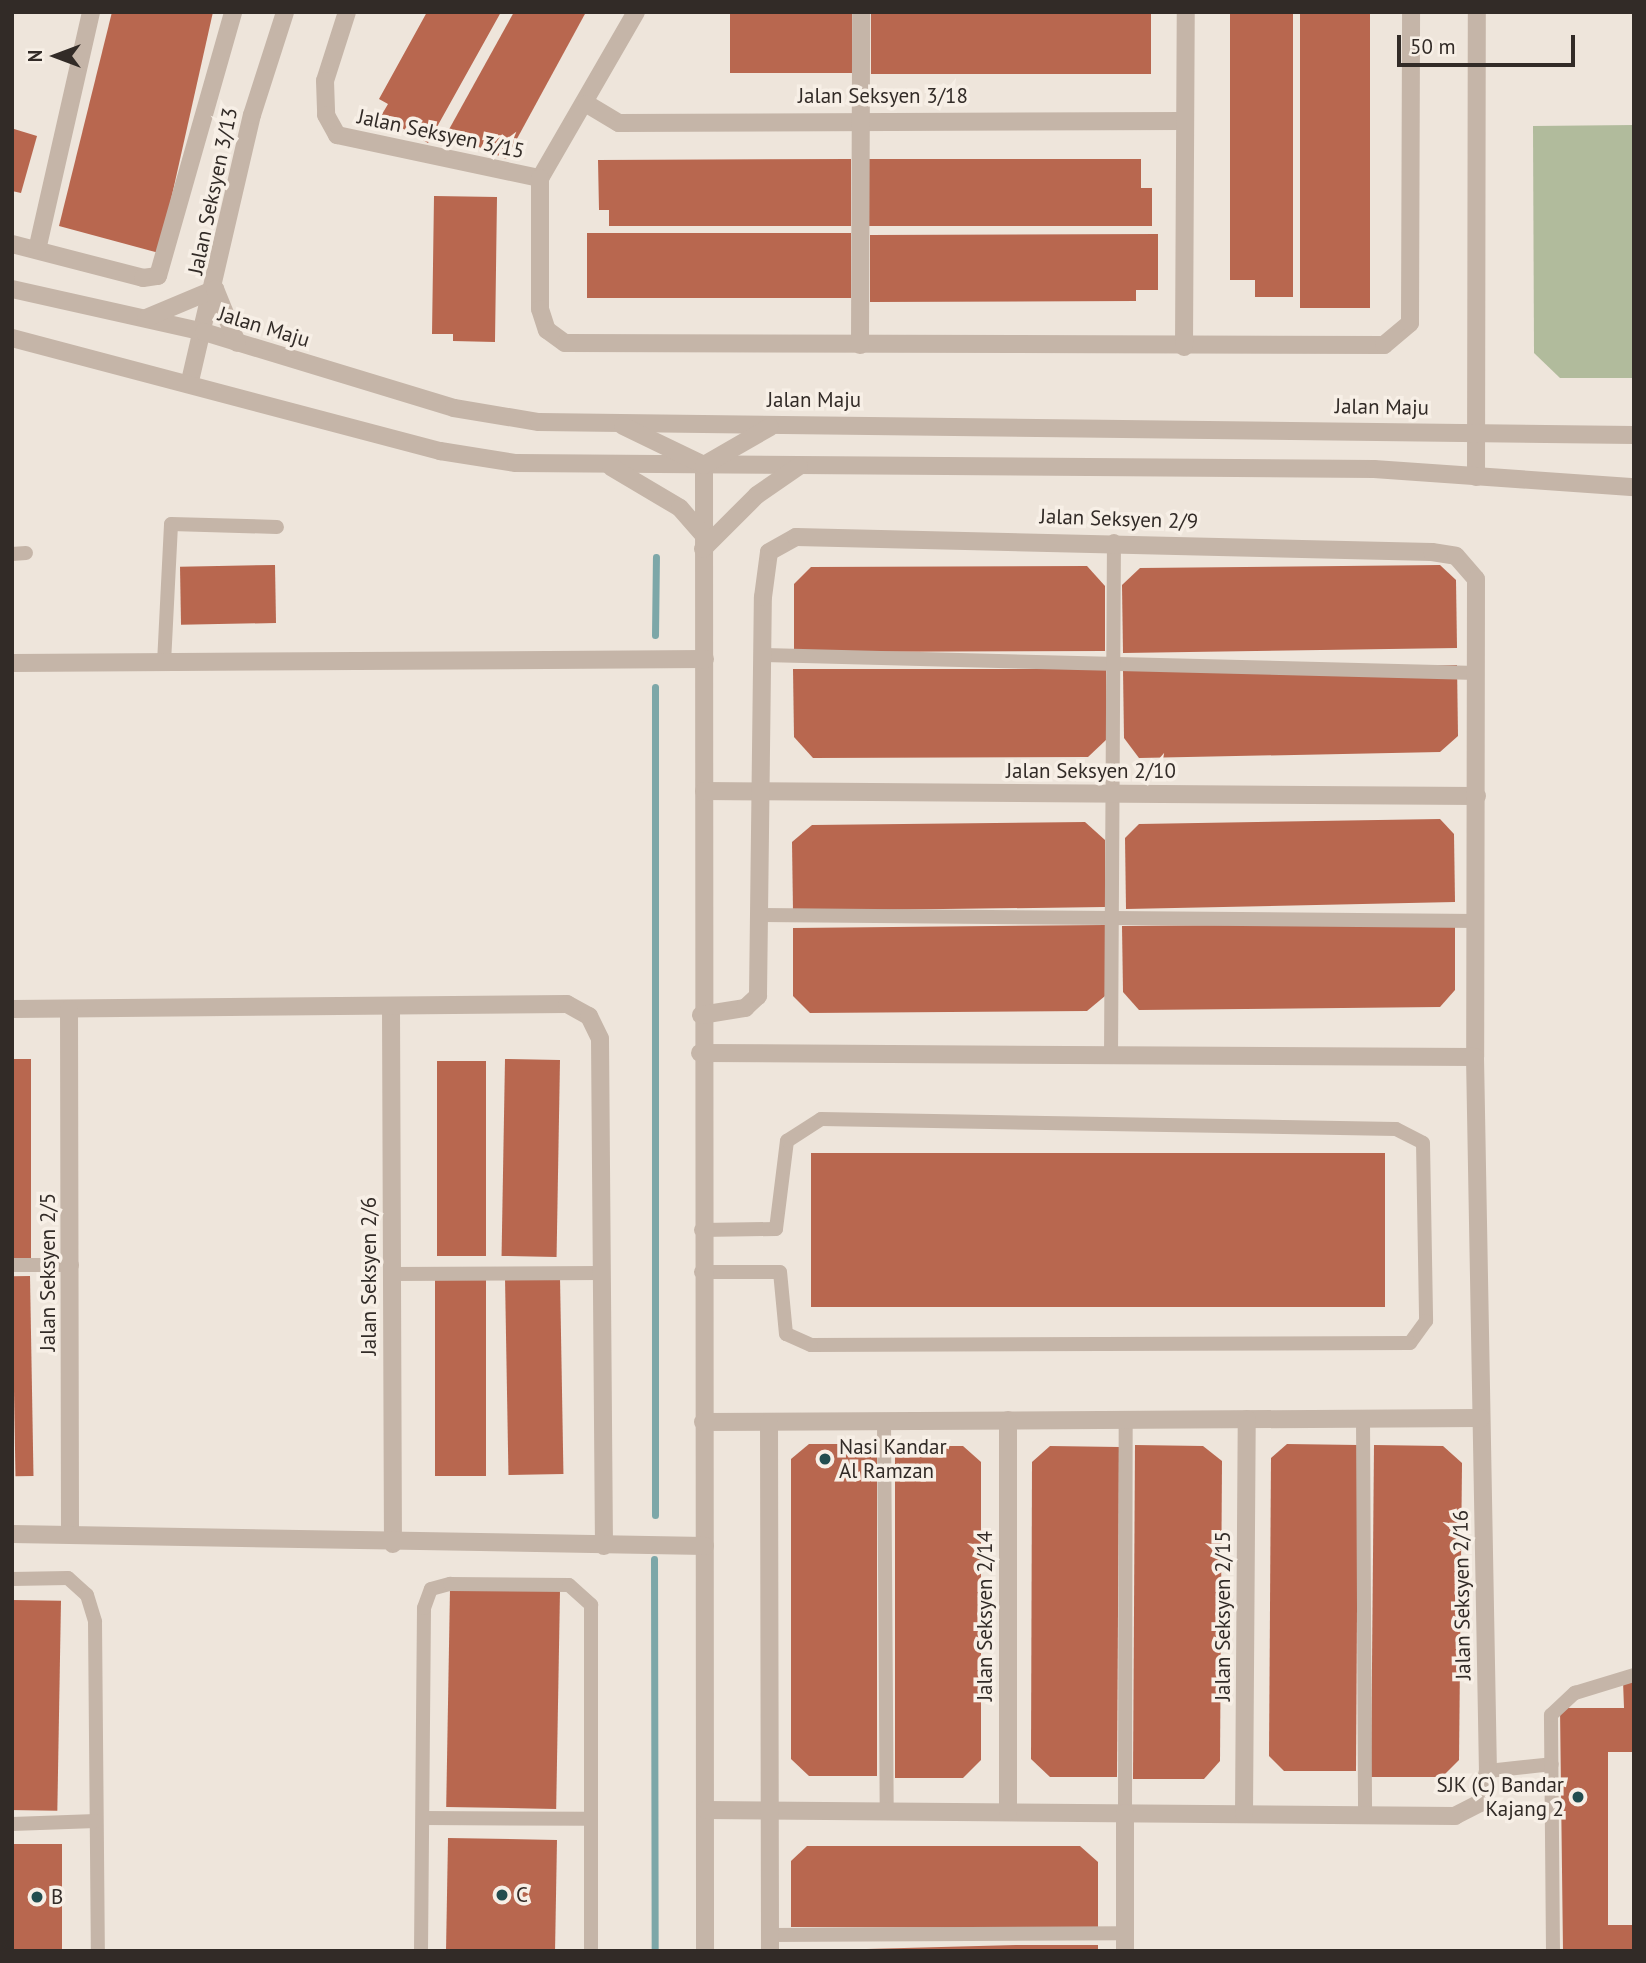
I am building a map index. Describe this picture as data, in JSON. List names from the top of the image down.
{
  "streets": {
    "street": [
      "Jalan Seksyen 3/18",
      "Jalan Seksyen 3/15",
      "Jalan Seksyen 3/13",
      "Jalan Maju",
      "Jalan Seksyen 2/9",
      "Jalan Seksyen 2/10",
      "Jalan Seksyen 2/5",
      "Jalan Seksyen 2/6",
      "Jalan Seksyen 2/16",
      "Jalan Seksyen 2/14",
      "Jalan Seksyen 2/15"
    ]
  },
  "crossings": [
    ["Jalan Seksyen 3/13", "Jalan Maju"],
    ["Jalan Seksyen 2/9", "Jalan Seksyen 2/16"],
    ["Jalan Seksyen 2/10", "Jalan Seksyen 2/16"]
  ],
  "places": [
    "Nasi Kandar Al Ramzan",
    "SJK (C) Bandar Kajang 2",
    "C",
    "B"
  ],
  "scale_bar": "50 m",
  "north": "left"
}
